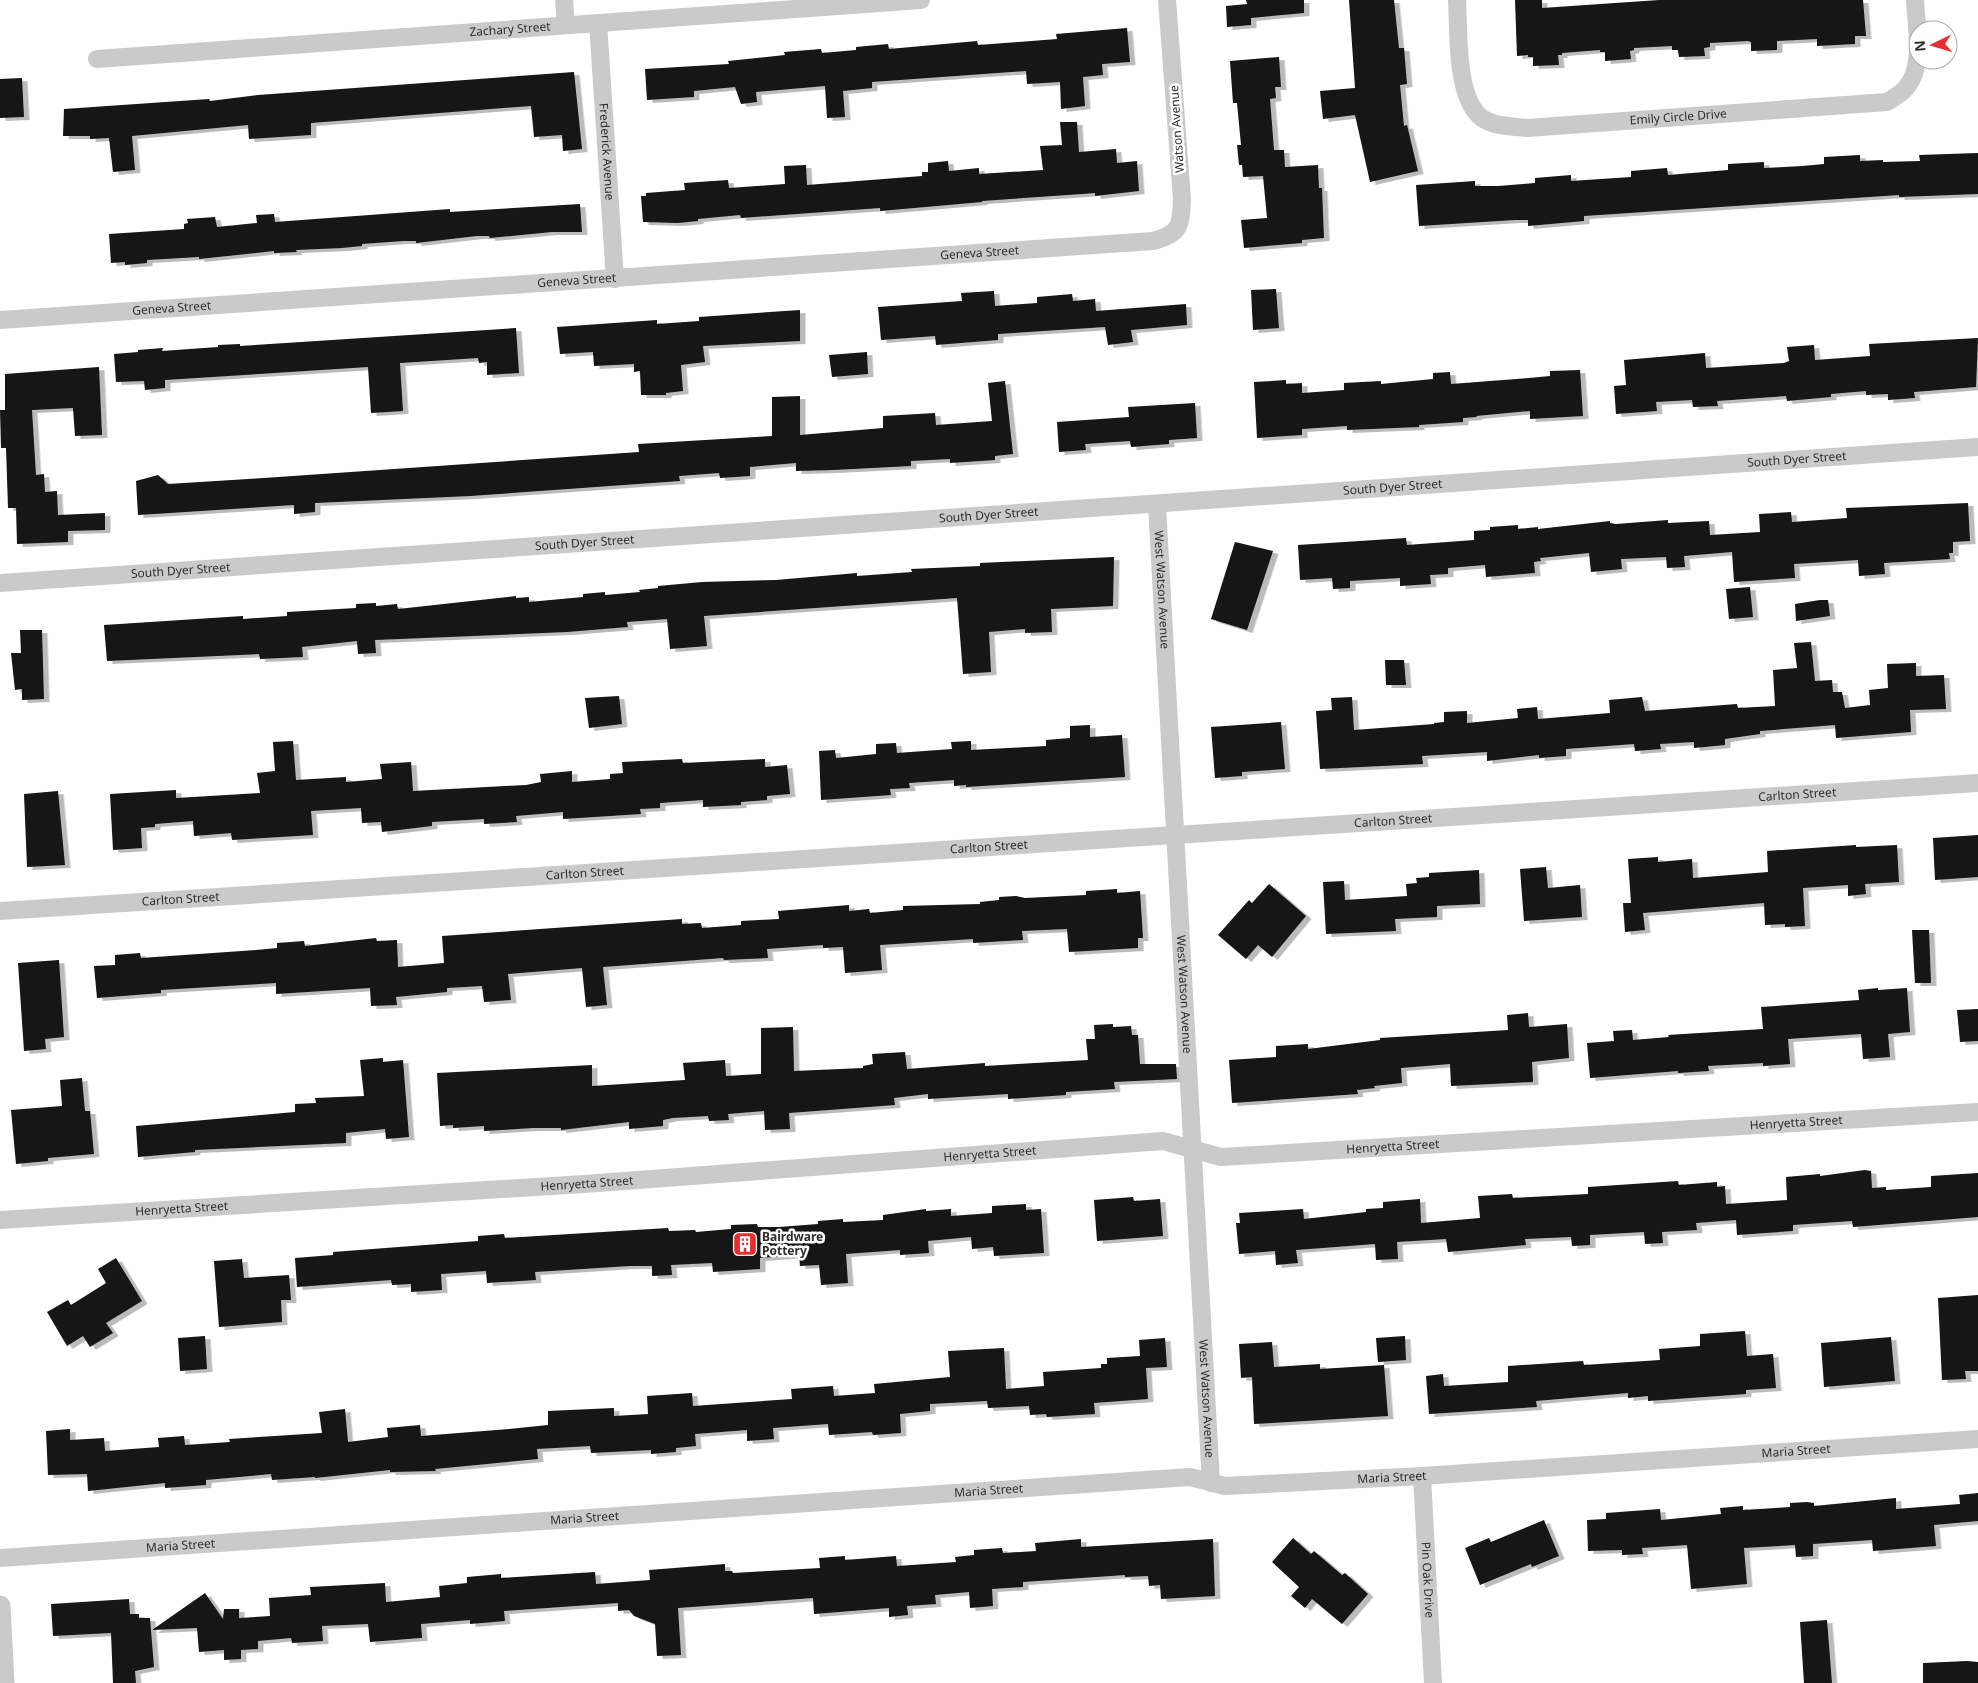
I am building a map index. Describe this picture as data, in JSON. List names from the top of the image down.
{
  "streets": {
    "street": [
      "Zachary Street",
      "Emily Circle Drive",
      "Watson Avenue",
      "Frederick Avenue",
      "Geneva Street",
      "South Dyer Street",
      "West Watson Avenue",
      "Carlton Street",
      "Henryetta Street",
      "Maria Street",
      "Pin Oak Drive"
    ]
  },
  "crossings": [
    ["Zachary Street", "Frederick Avenue"],
    ["Watson Avenue", "Geneva Street"],
    ["Frederick Avenue", "Geneva Street"],
    ["South Dyer Street", "West Watson Avenue"],
    ["West Watson Avenue", "Carlton Street"],
    ["West Watson Avenue", "Henryetta Street"],
    ["West Watson Avenue", "Maria Street"],
    ["Maria Street", "Pin Oak Drive"]
  ],
  "places": {
    "building": ["Bairdware Pottery"]
  },
  "north": "left"
}
